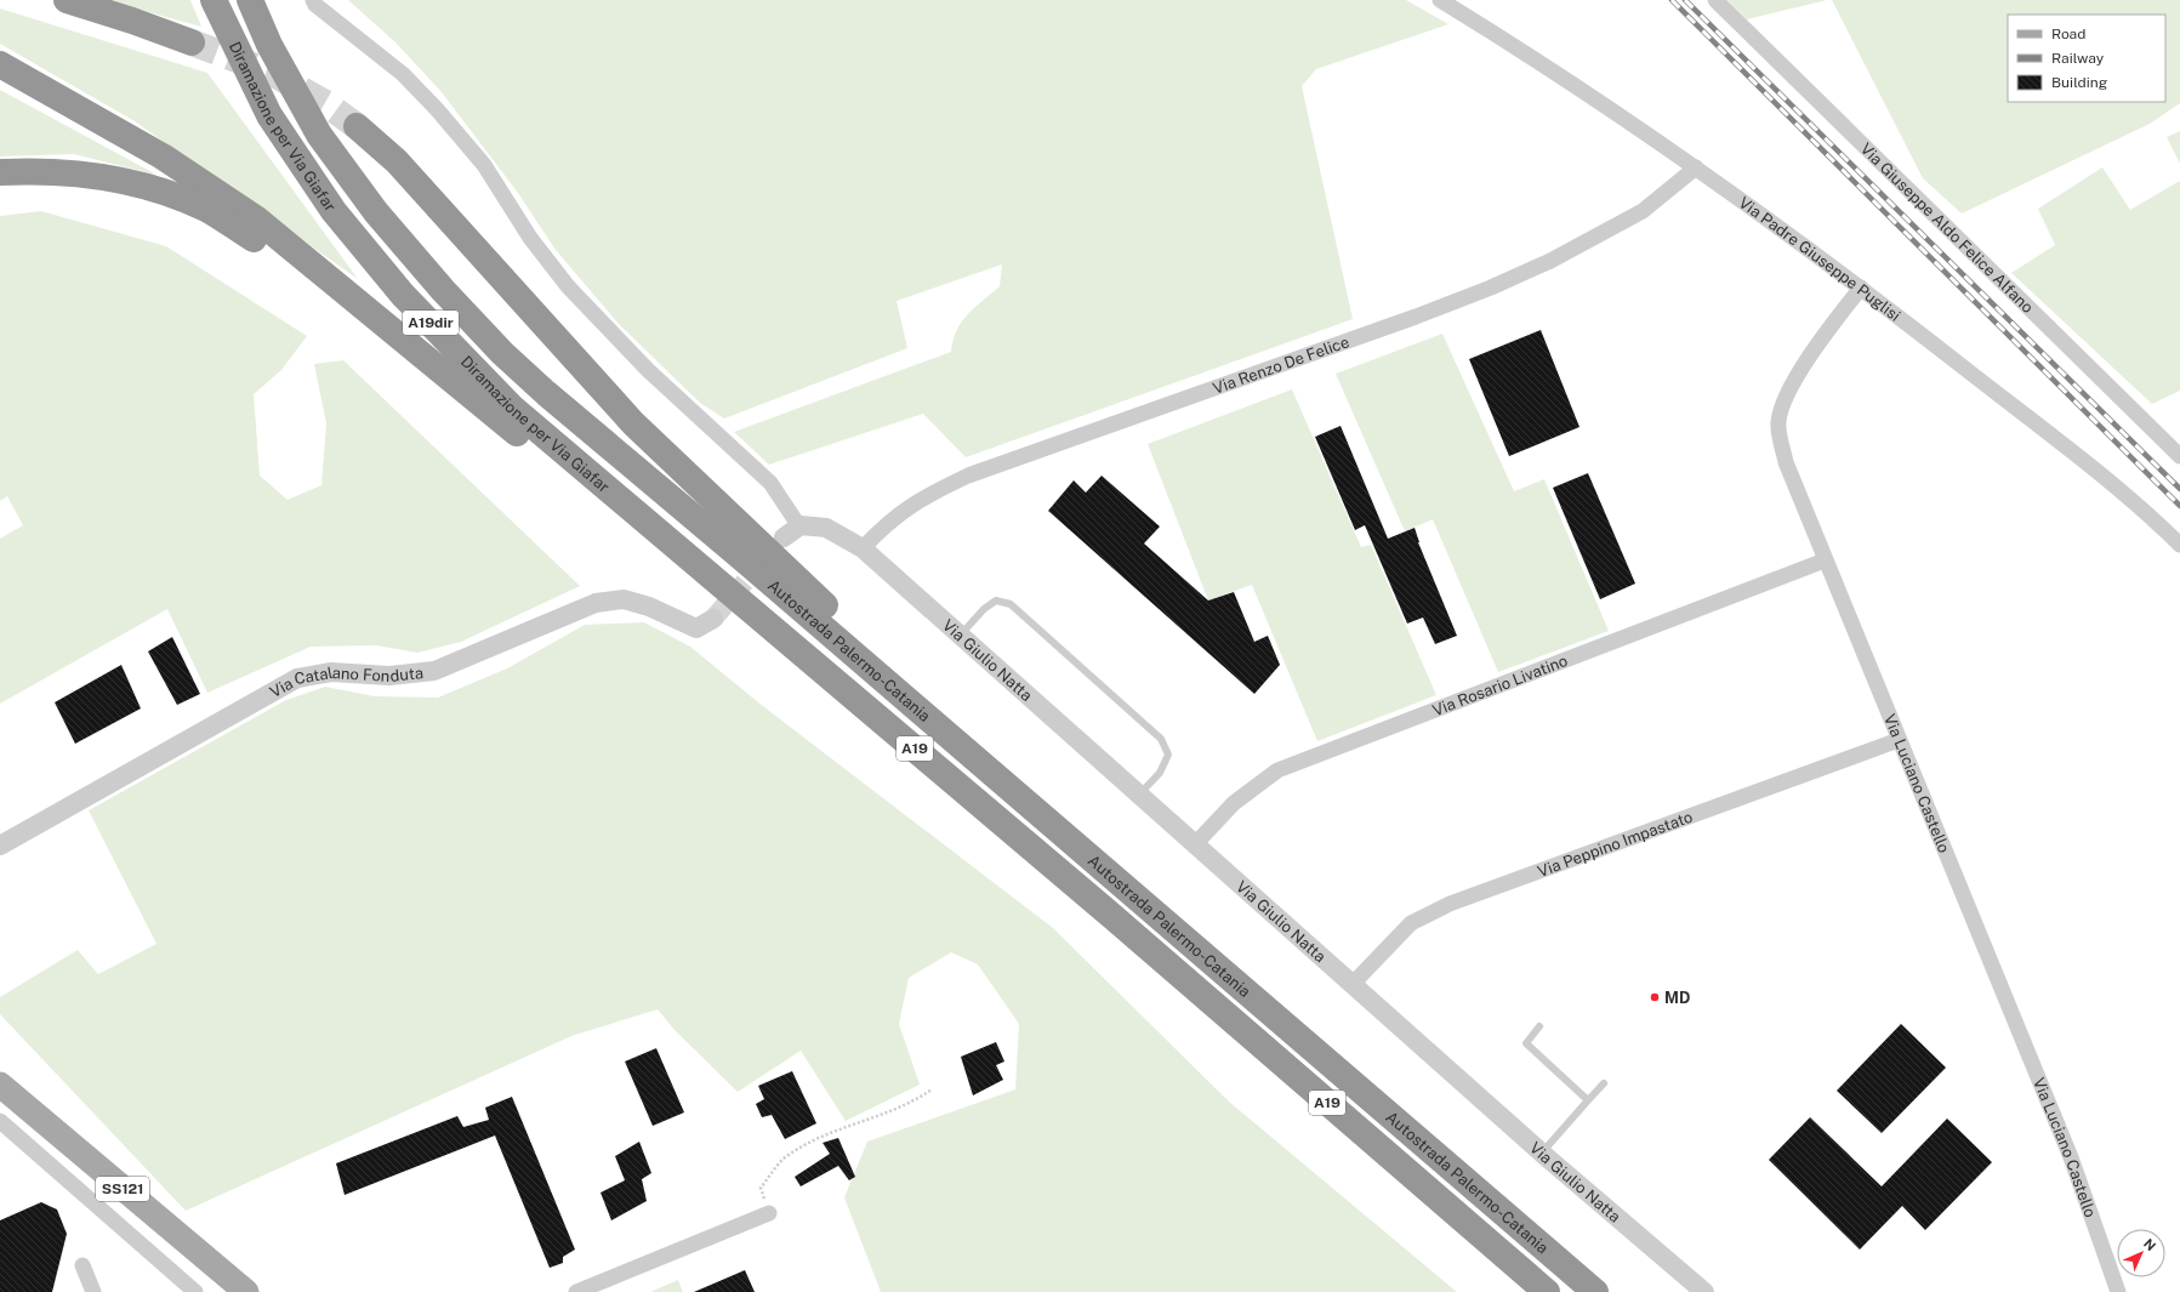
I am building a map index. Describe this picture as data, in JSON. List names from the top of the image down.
{
  "streets": {
    "highway": [
      "Diramazione per Via Giafar",
      "A19dir",
      "Autostrada Palermo-Catania",
      "A19"
    ],
    "main road": ["SS121"],
    "street": [
      "Via Giuseppe Aldo Felice Alfano",
      "Via Padre Giuseppe Puglisi",
      "Via Renzo De Felice",
      "Via Giulio Natta",
      "Via Catalano Fonduta",
      "Via Rosario Livatino",
      "Via Luciano Castello",
      "Via Peppino Impastato"
    ]
  },
  "crossings": [
    ["Diramazione per Via Giafar", "Autostrada Palermo-Catania"],
    ["Via Padre Giuseppe Puglisi", "Via Renzo De Felice"],
    ["Via Padre Giuseppe Puglisi", "Via Luciano Castello"],
    ["Via Renzo De Felice", "Via Giulio Natta"],
    ["Via Giulio Natta", "Via Rosario Livatino"],
    ["Via Giulio Natta", "Via Peppino Impastato"],
    ["Via Rosario Livatino", "Via Luciano Castello"],
    ["Via Luciano Castello", "Via Peppino Impastato"]
  ],
  "places": ["MD"],
  "legend": ["Road", "Railway", "Building"],
  "north": "top right"
}
